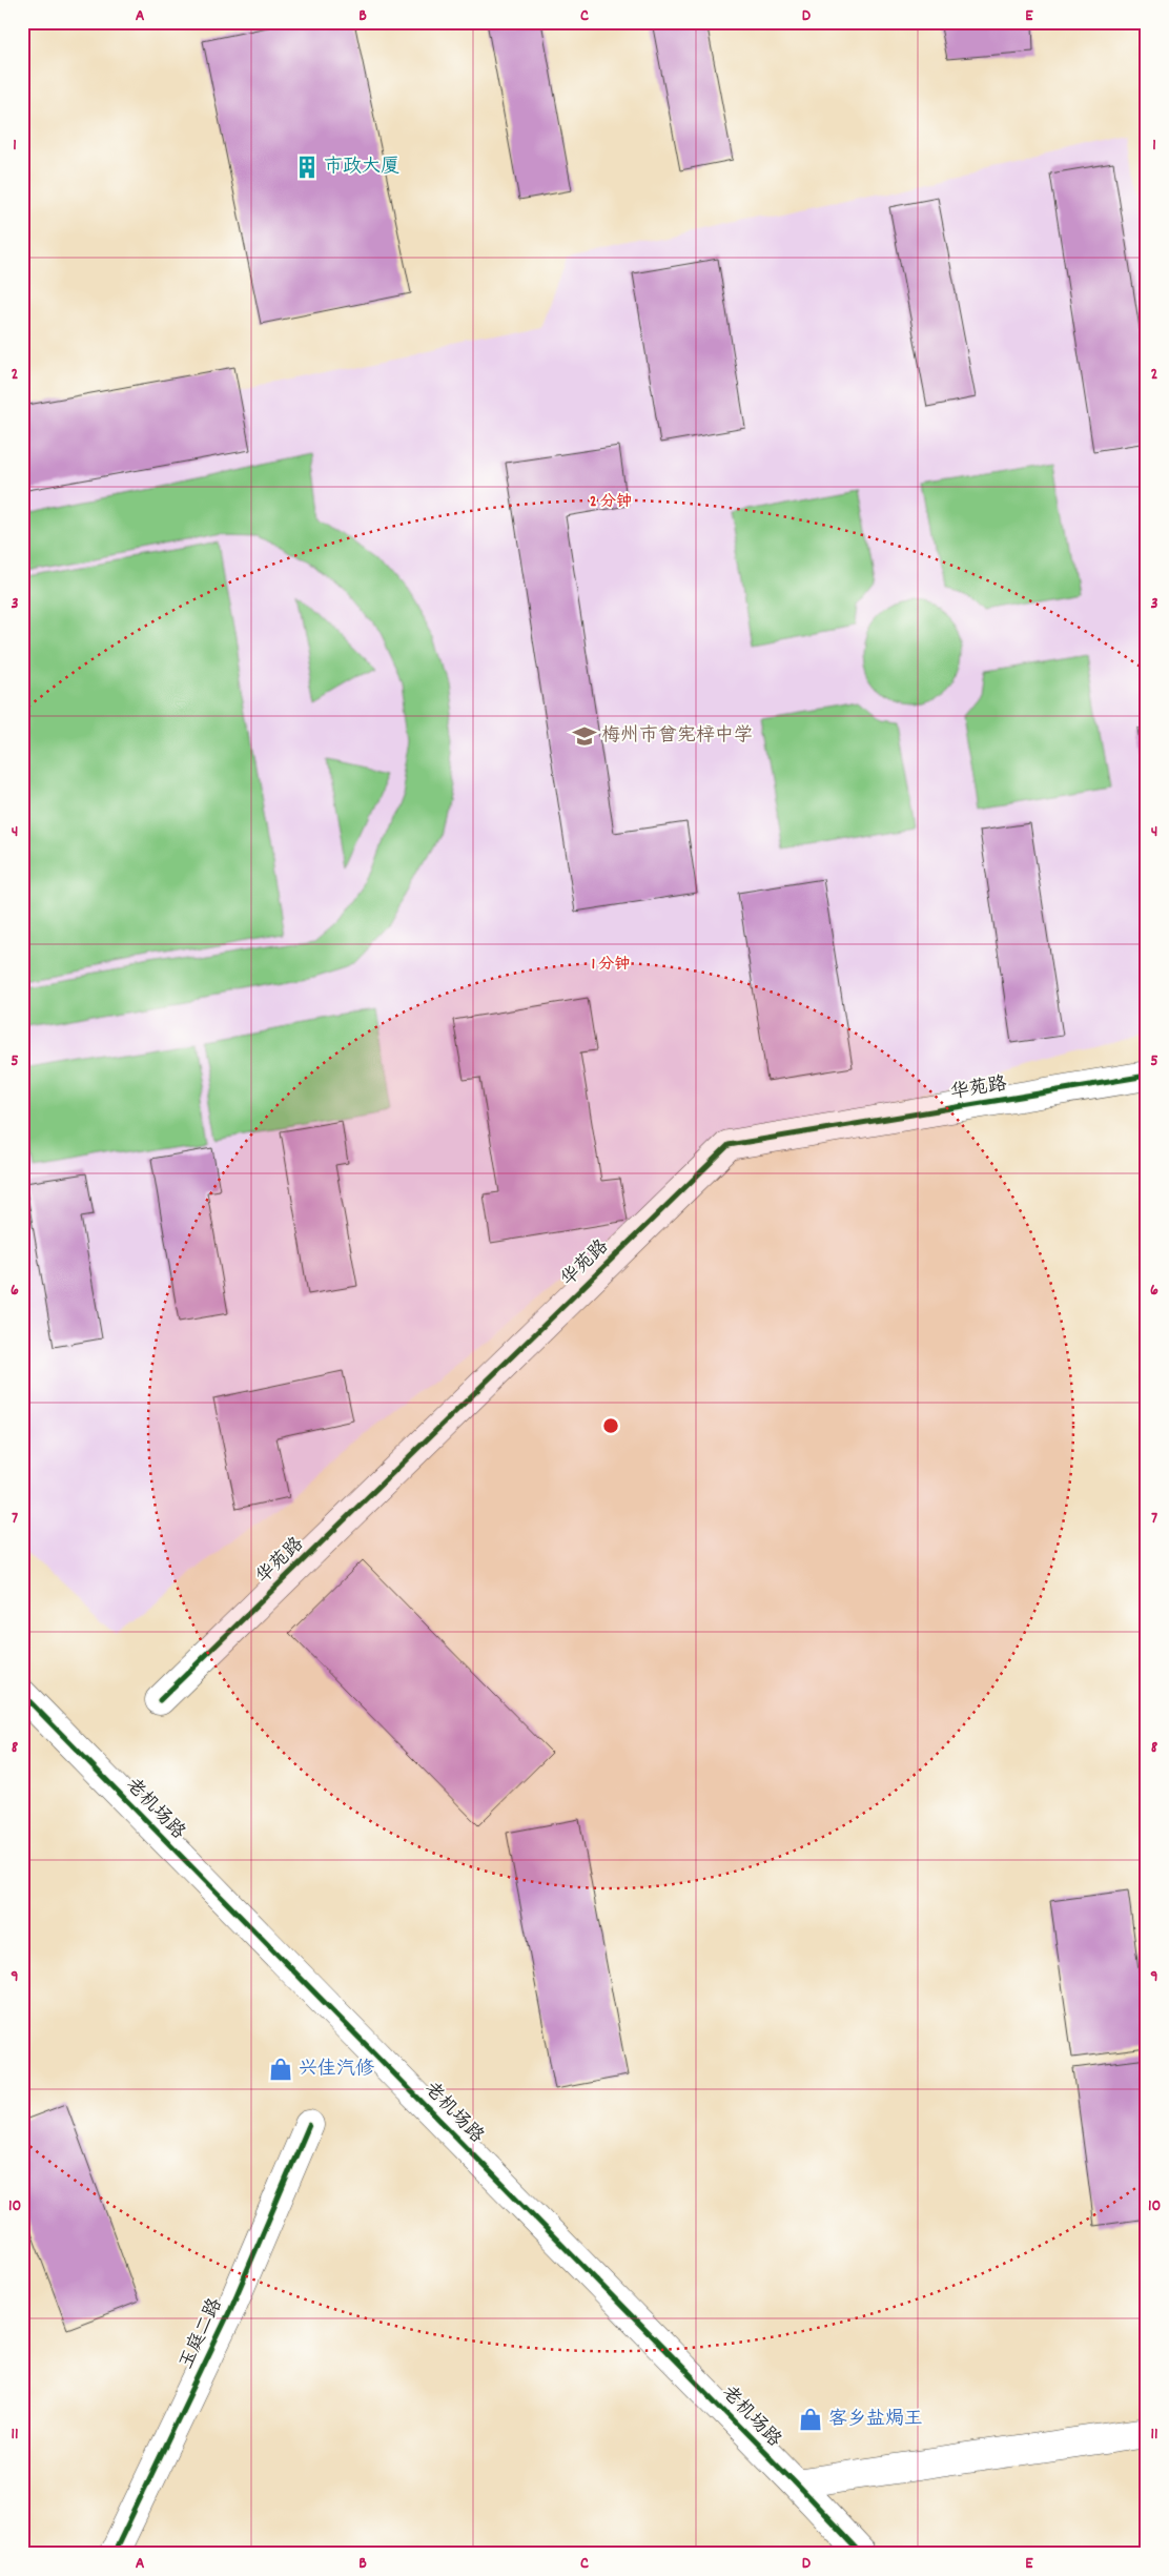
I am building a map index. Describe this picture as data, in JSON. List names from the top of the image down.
{
  "streets": {
    "street": ["华苑路", "老机场路", "玉庭二路"]
  },
  "places": {
    "building": ["市政大厦"],
    "school or university": ["梅州市曾宪梓中学"],
    "shop": ["兴佳汽修", "客乡盐焗王"]
  },
  "grid": {
    "columns": [
      "A",
      "B",
      "C",
      "D",
      "E"
    ],
    "rows": [
      "1",
      "2",
      "3",
      "4",
      "5",
      "6",
      "7",
      "8",
      "9",
      "10",
      "11"
    ]
  },
  "rings": ["2 分钟", "1 分钟"]
}
